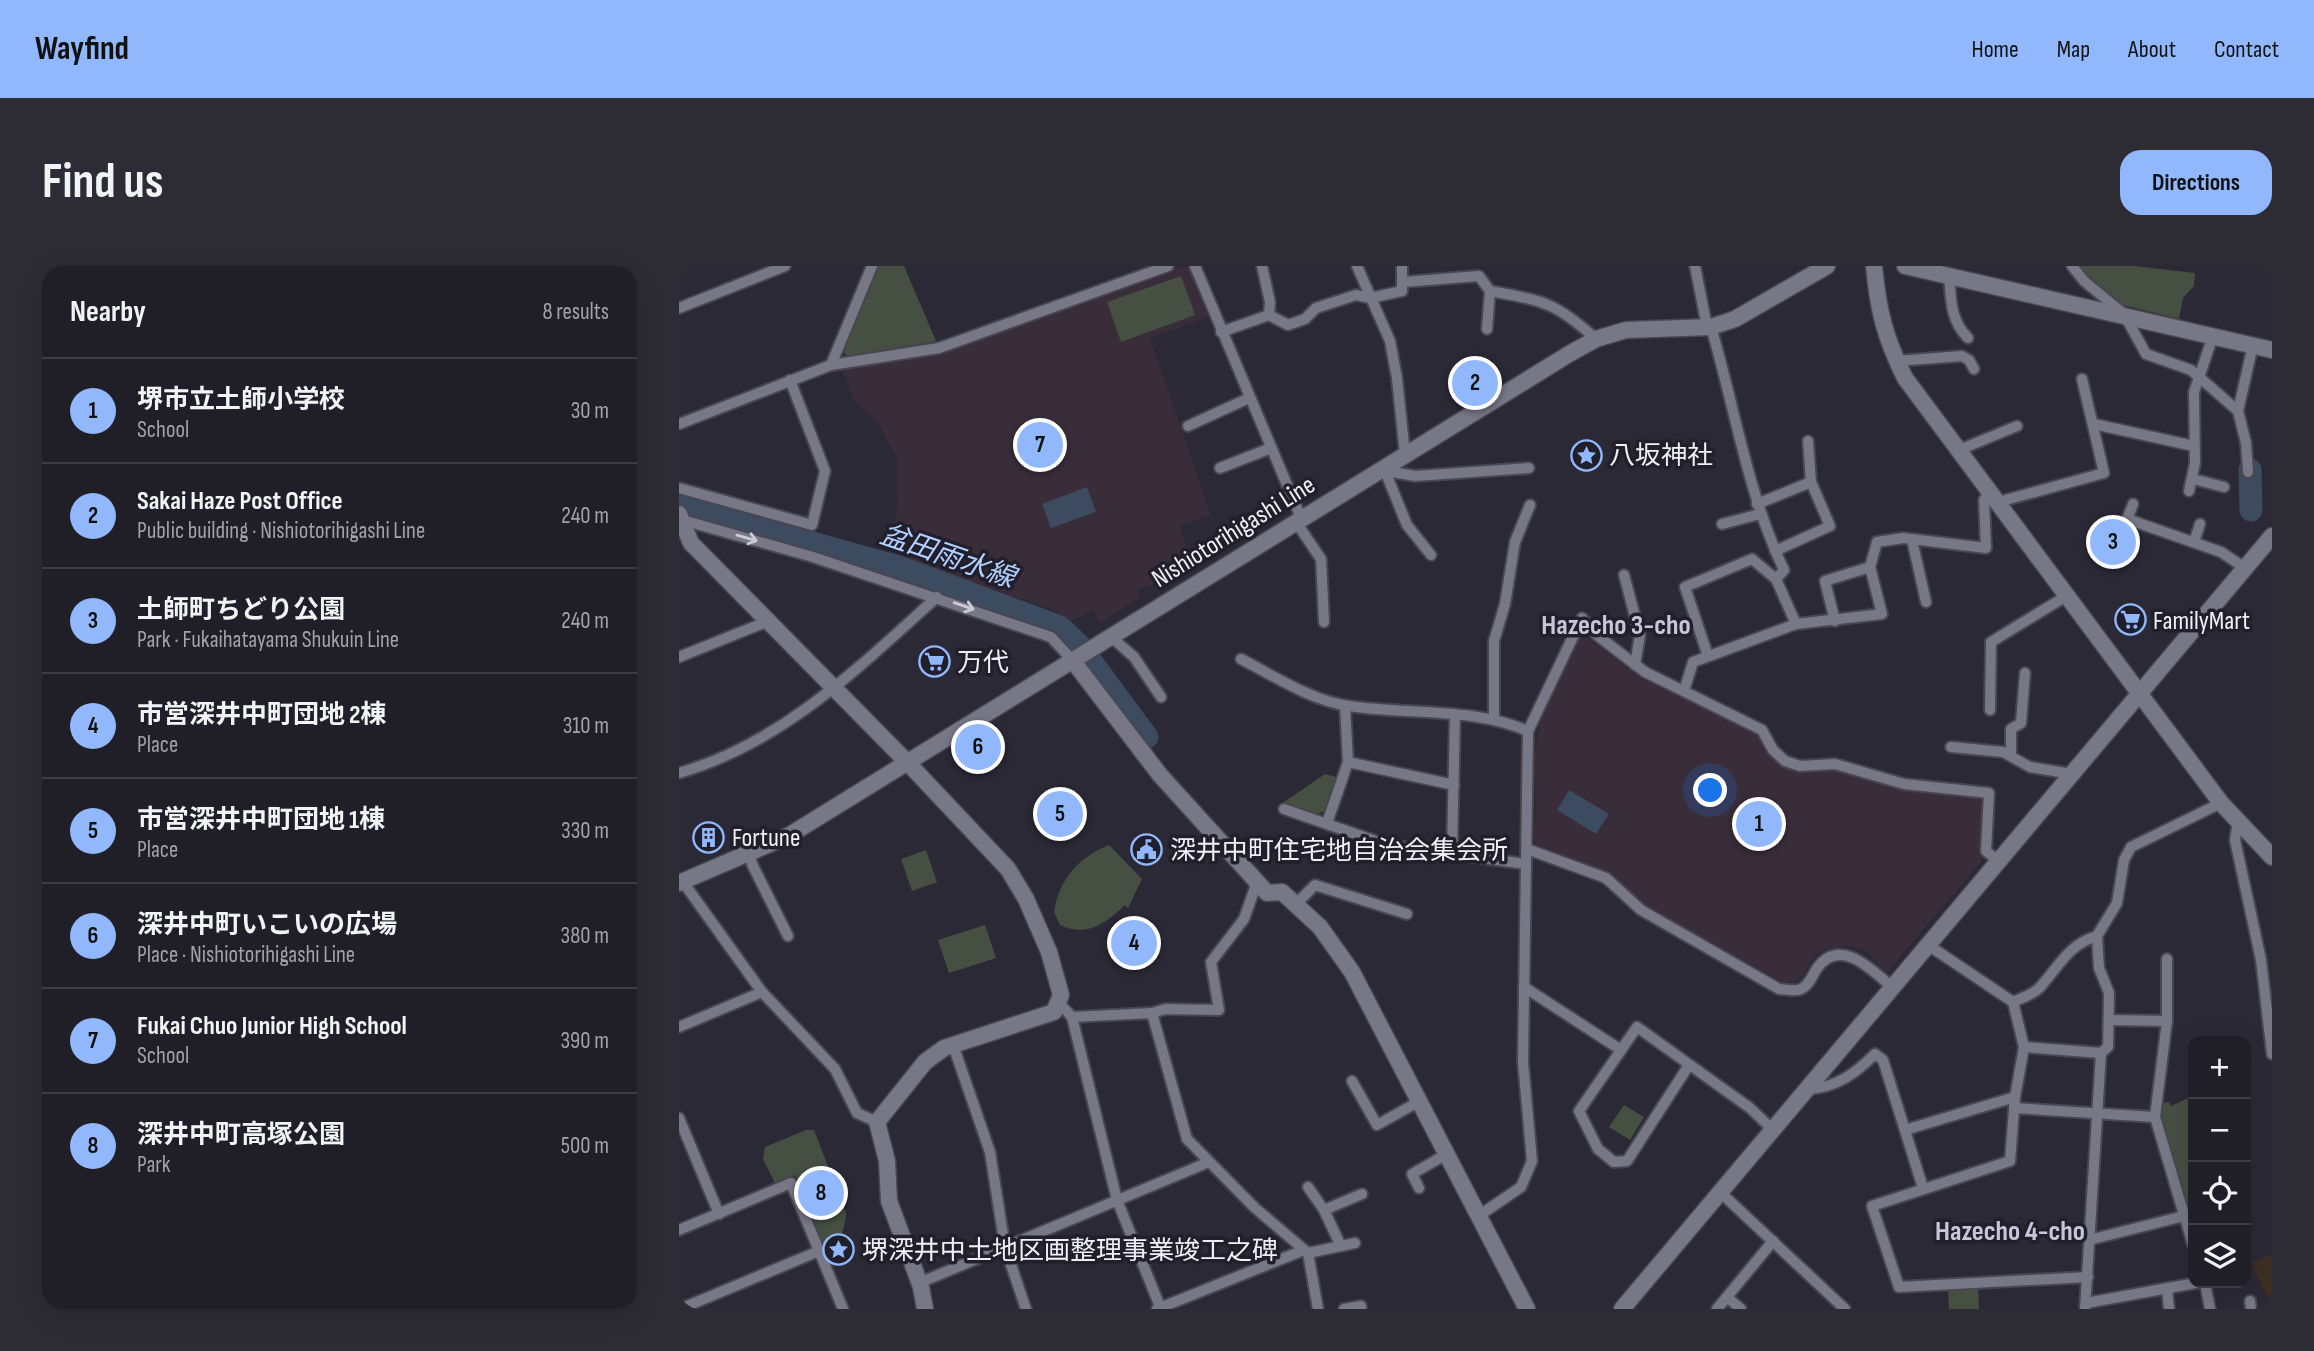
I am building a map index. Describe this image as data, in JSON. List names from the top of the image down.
{
  "streets": {
    "street": ["Nishiotorihigashi Line"]
  },
  "districts": ["Hazecho 3-cho", "Hazecho 4-cho"],
  "water": ["盆田雨水線"],
  "places": {
    "place": ["八坂神社", "堺深井中土地区画整理事業竣工之碑"],
    "supermarket": ["FamilyMart", "万代"],
    "building": ["Fortune"],
    "public building": ["深井中町住宅地自治会集会所"]
  },
  "page": {
    "header": "Wayfind",
    "nav": [
      "Home",
      "Map",
      "About",
      "Contact"
    ],
    "buttons": "Directions",
    "title": "Find us",
    "heading": ["Nearby", "8 results"],
    "pins": [
      "2",
      "7",
      "3",
      "6",
      "5",
      "1",
      "4",
      "8"
    ],
    "list": [
      {
        "mark": "1",
        "name": "堺市立土師小学校",
        "note": "School",
        "value": "30 m"
      },
      {
        "mark": "2",
        "name": "Sakai Haze Post Office",
        "note": "Public building · Nishiotorihigashi Line",
        "value": "240 m"
      },
      {
        "mark": "3",
        "name": "土師町ちどり公園",
        "note": "Park · Fukaihatayama Shukuin Line",
        "value": "240 m"
      },
      {
        "mark": "4",
        "name": "市営深井中町団地 2棟",
        "note": "Place",
        "value": "310 m"
      },
      {
        "mark": "5",
        "name": "市営深井中町団地 1棟",
        "note": "Place",
        "value": "330 m"
      },
      {
        "mark": "6",
        "name": "深井中町いこいの広場",
        "note": "Place · Nishiotorihigashi Line",
        "value": "380 m"
      },
      {
        "mark": "7",
        "name": "Fukai Chuo Junior High School",
        "note": "School",
        "value": "390 m"
      },
      {
        "mark": "8",
        "name": "深井中町高塚公園",
        "note": "Park",
        "value": "500 m"
      }
    ],
    "map_buttons": ["+", "−"]
  }
}
